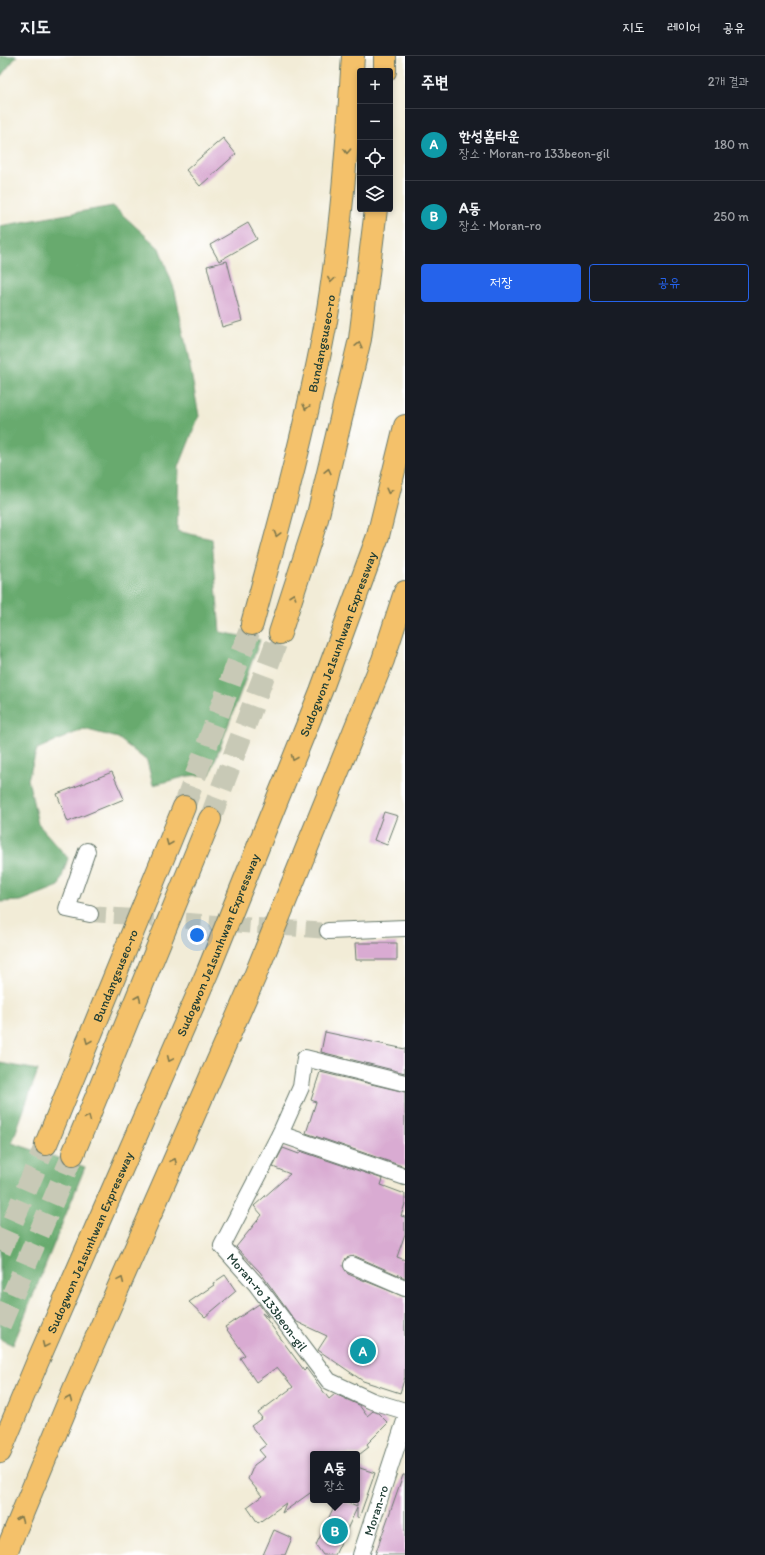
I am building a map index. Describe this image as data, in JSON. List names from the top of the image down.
{
  "streets": {
    "highway": ["Bundangsuseo-ro", "Sudogwon Je1sunhwan Expressway"],
    "street": ["Moran-ro 133beon-gil", "Moran-ro"]
  },
  "page": {
    "header": "지도",
    "nav": ["지도", "레이어", "공유"],
    "heading": ["주변", "2개 결과"],
    "map_buttons": ["+", "−"],
    "list": [
      {
        "mark": "A",
        "name": "한성홈타운",
        "note": "장소 · Moran-ro 133beon-gil",
        "value": "180 m"
      },
      {
        "mark": "B",
        "name": "A동",
        "note": "장소 · Moran-ro",
        "value": "250 m"
      }
    ],
    "buttons": ["저장", "공유"],
    "pins": ["A", "B"],
    "popup": ["A동", "장소"]
  }
}
